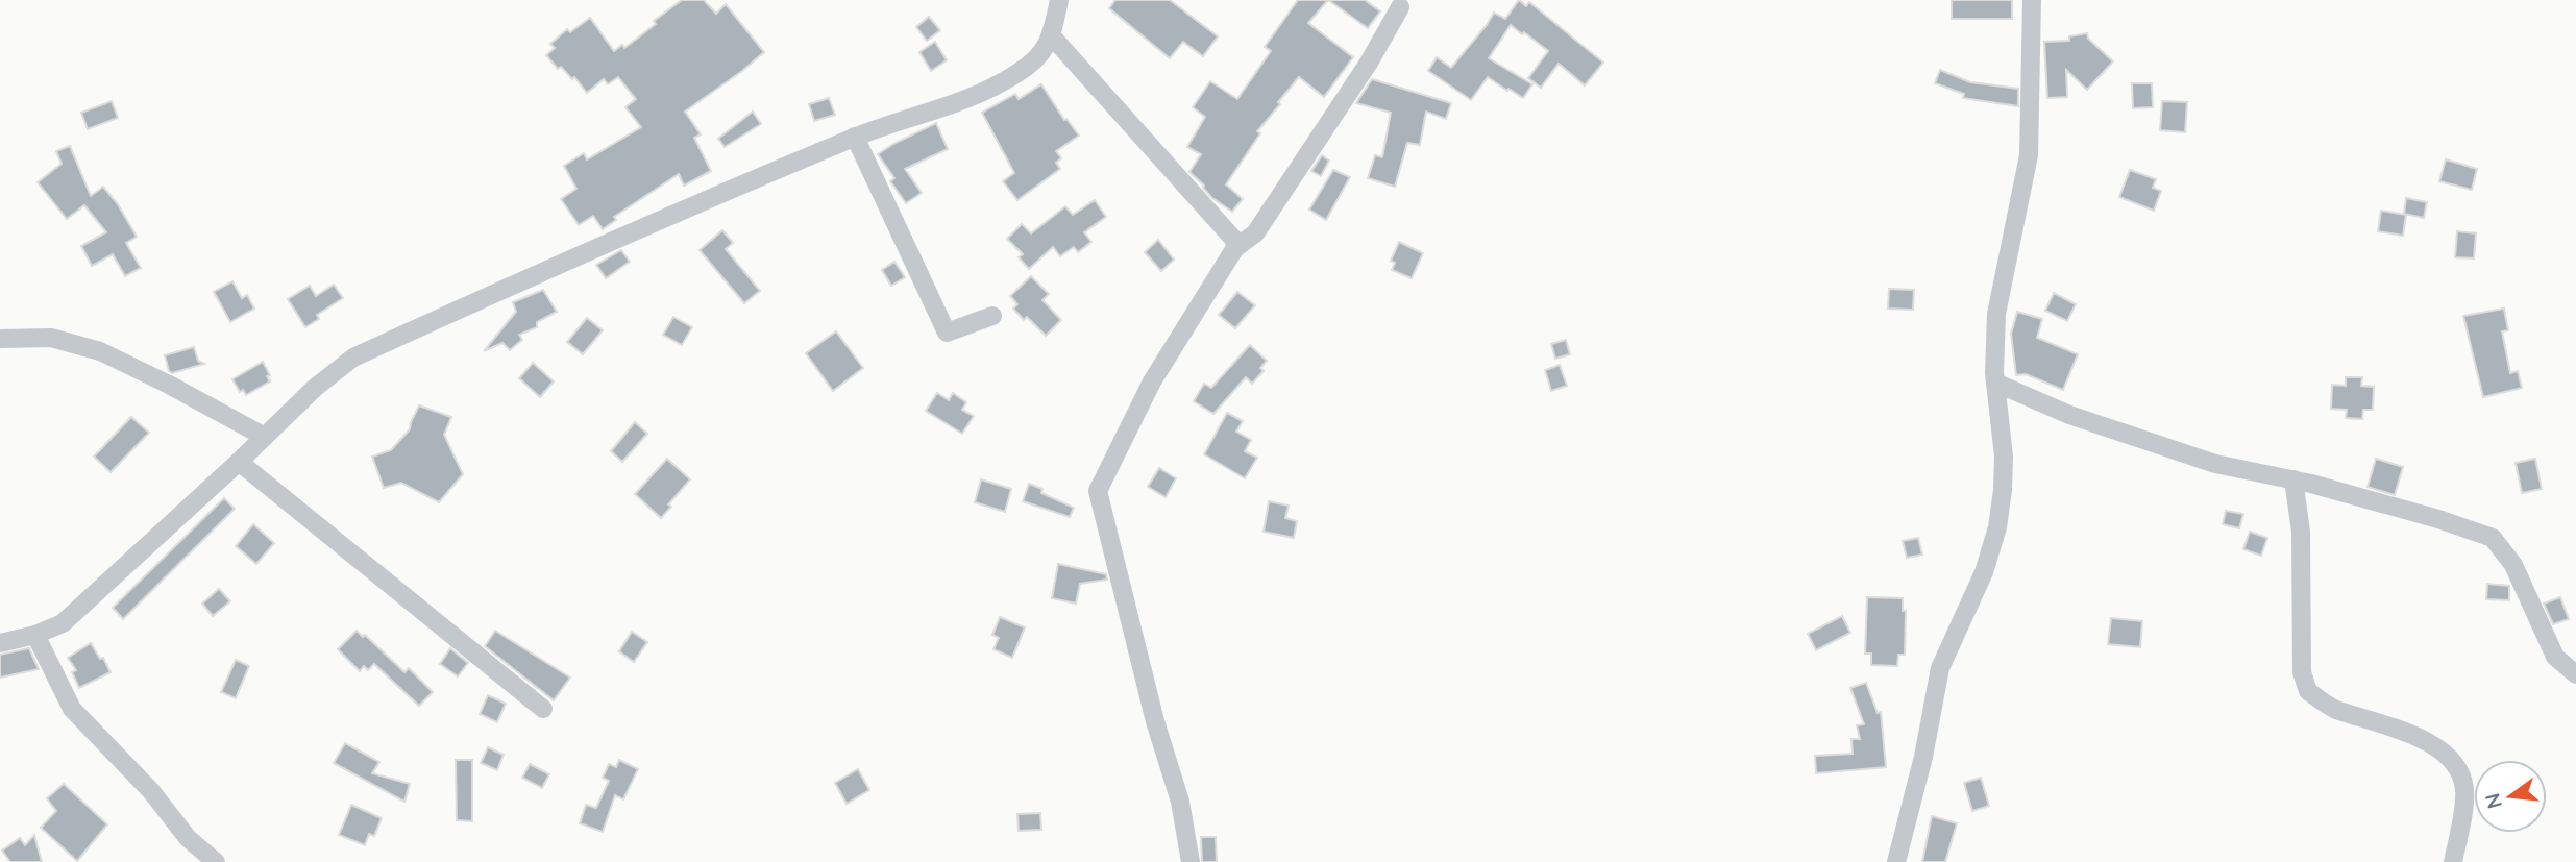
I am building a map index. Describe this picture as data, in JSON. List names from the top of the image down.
{
  "north": "left"
}
